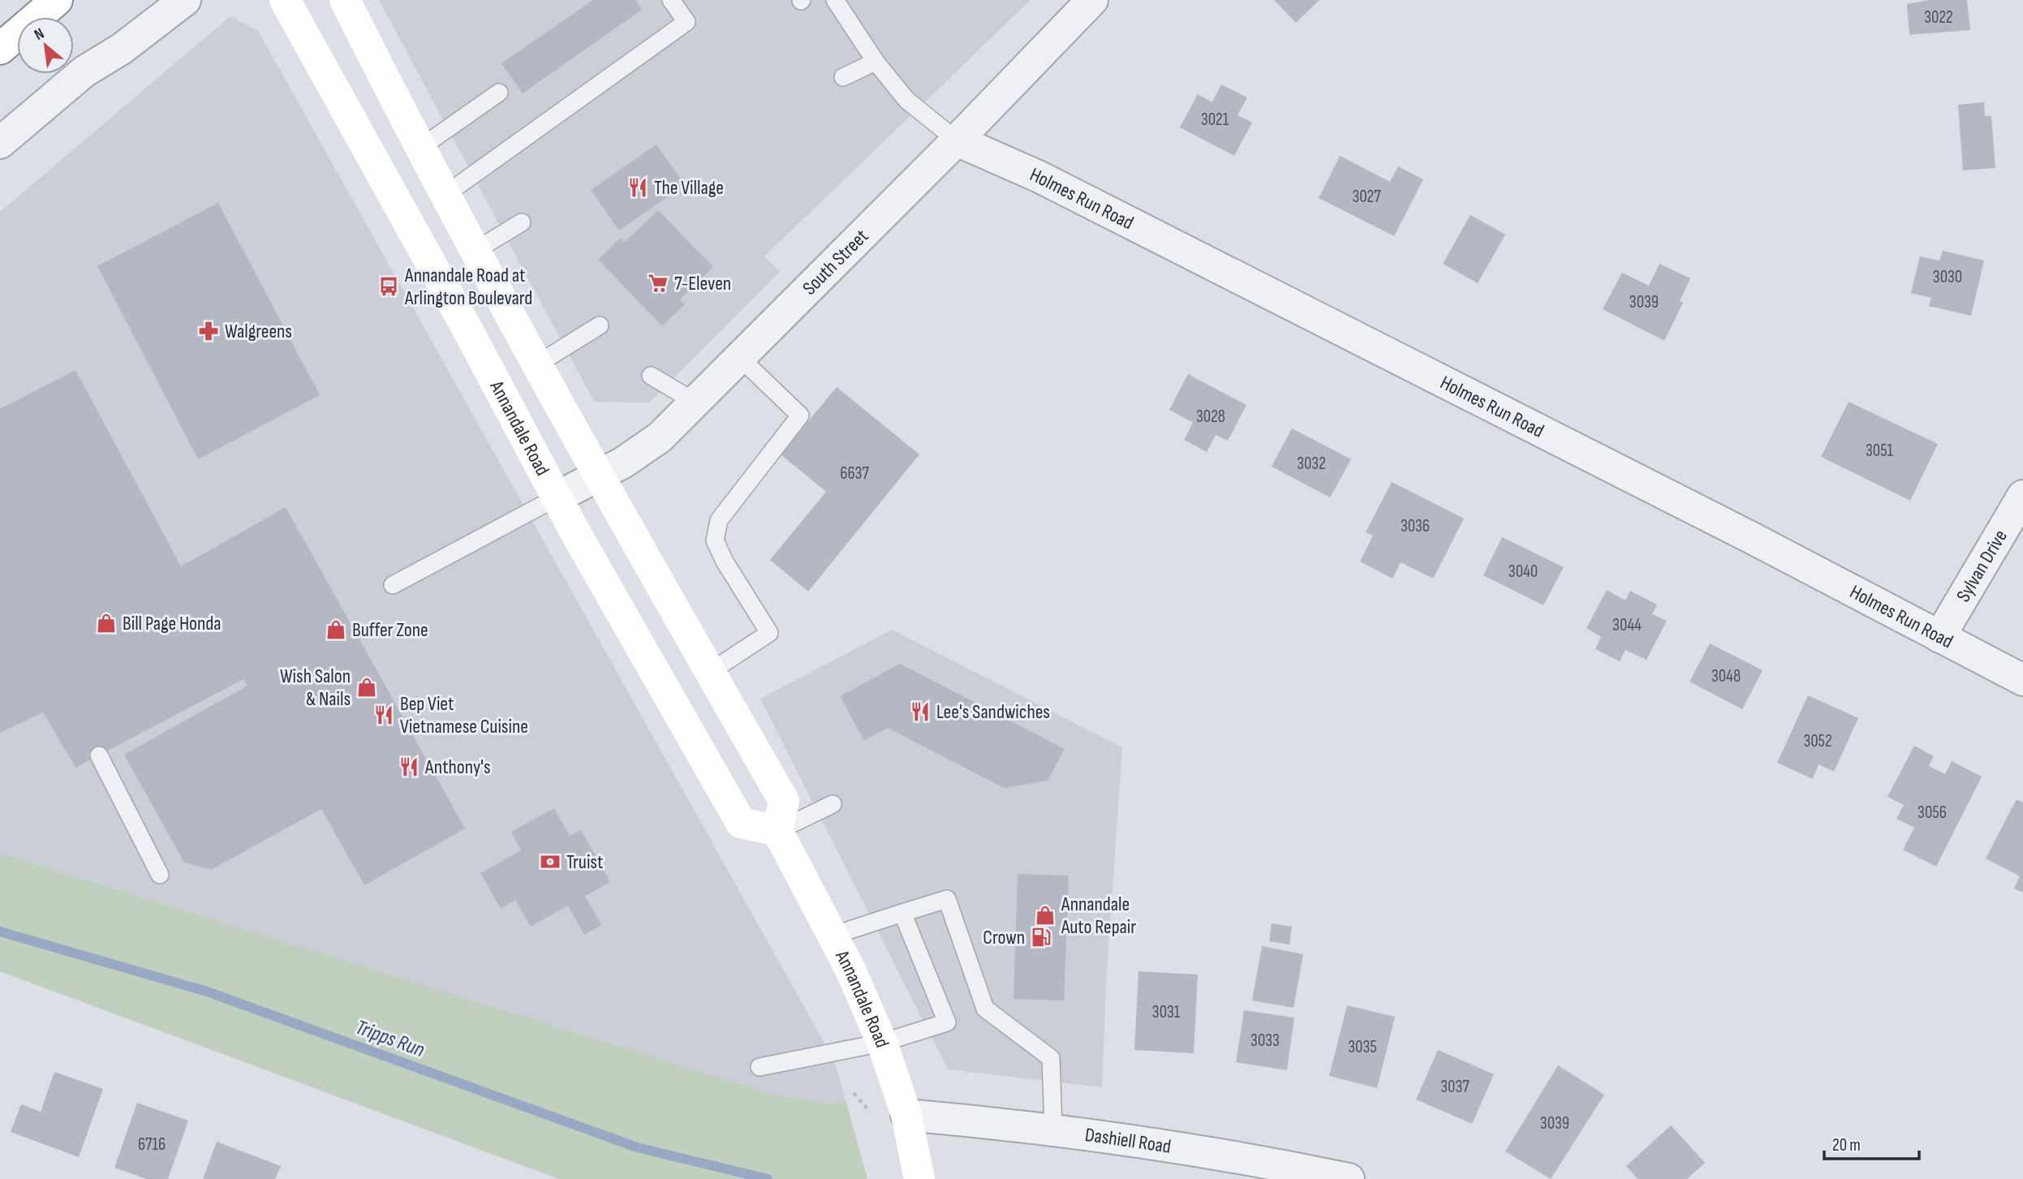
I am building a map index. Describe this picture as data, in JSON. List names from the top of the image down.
{
  "streets": {
    "main road": ["Annandale Road"],
    "street": [
      "Holmes Run Road",
      "South Street",
      "Sylvan Drive",
      "Dashiell Road"
    ]
  },
  "crossings": [
    ["Holmes Run Road", "South Street"],
    ["Holmes Run Road", "Sylvan Drive"],
    ["South Street", "Annandale Road"],
    ["Annandale Road", "Dashiell Road"]
  ],
  "water": ["Tripps Run"],
  "places": {
    "restaurant": [
      "The Village",
      "Lee's Sandwiches",
      "Bep Viet Vietnamese Cuisine",
      "Anthony's"
    ],
    "supermarket": ["7-Eleven"],
    "bus stop": ["Annandale Road at Arlington Boulevard"],
    "pharmacy": ["Walgreens"],
    "shop": [
      "Bill Page Honda",
      "Buffer Zone",
      "Wish Salon & Nails",
      "Annandale Auto Repair"
    ],
    "bank": ["Truist"],
    "fuel station": ["Crown"]
  },
  "house_numbers": [
    "3022",
    "3021",
    "3027",
    "3030",
    "3039",
    "3028",
    "3051",
    "3032",
    "6637",
    "3036",
    "3040",
    "3044",
    "3048",
    "3052",
    "3056",
    "3031",
    "3033",
    "3035",
    "3037",
    "3039",
    "6716"
  ],
  "scale_bar": "20 m",
  "north": "top left"
}
